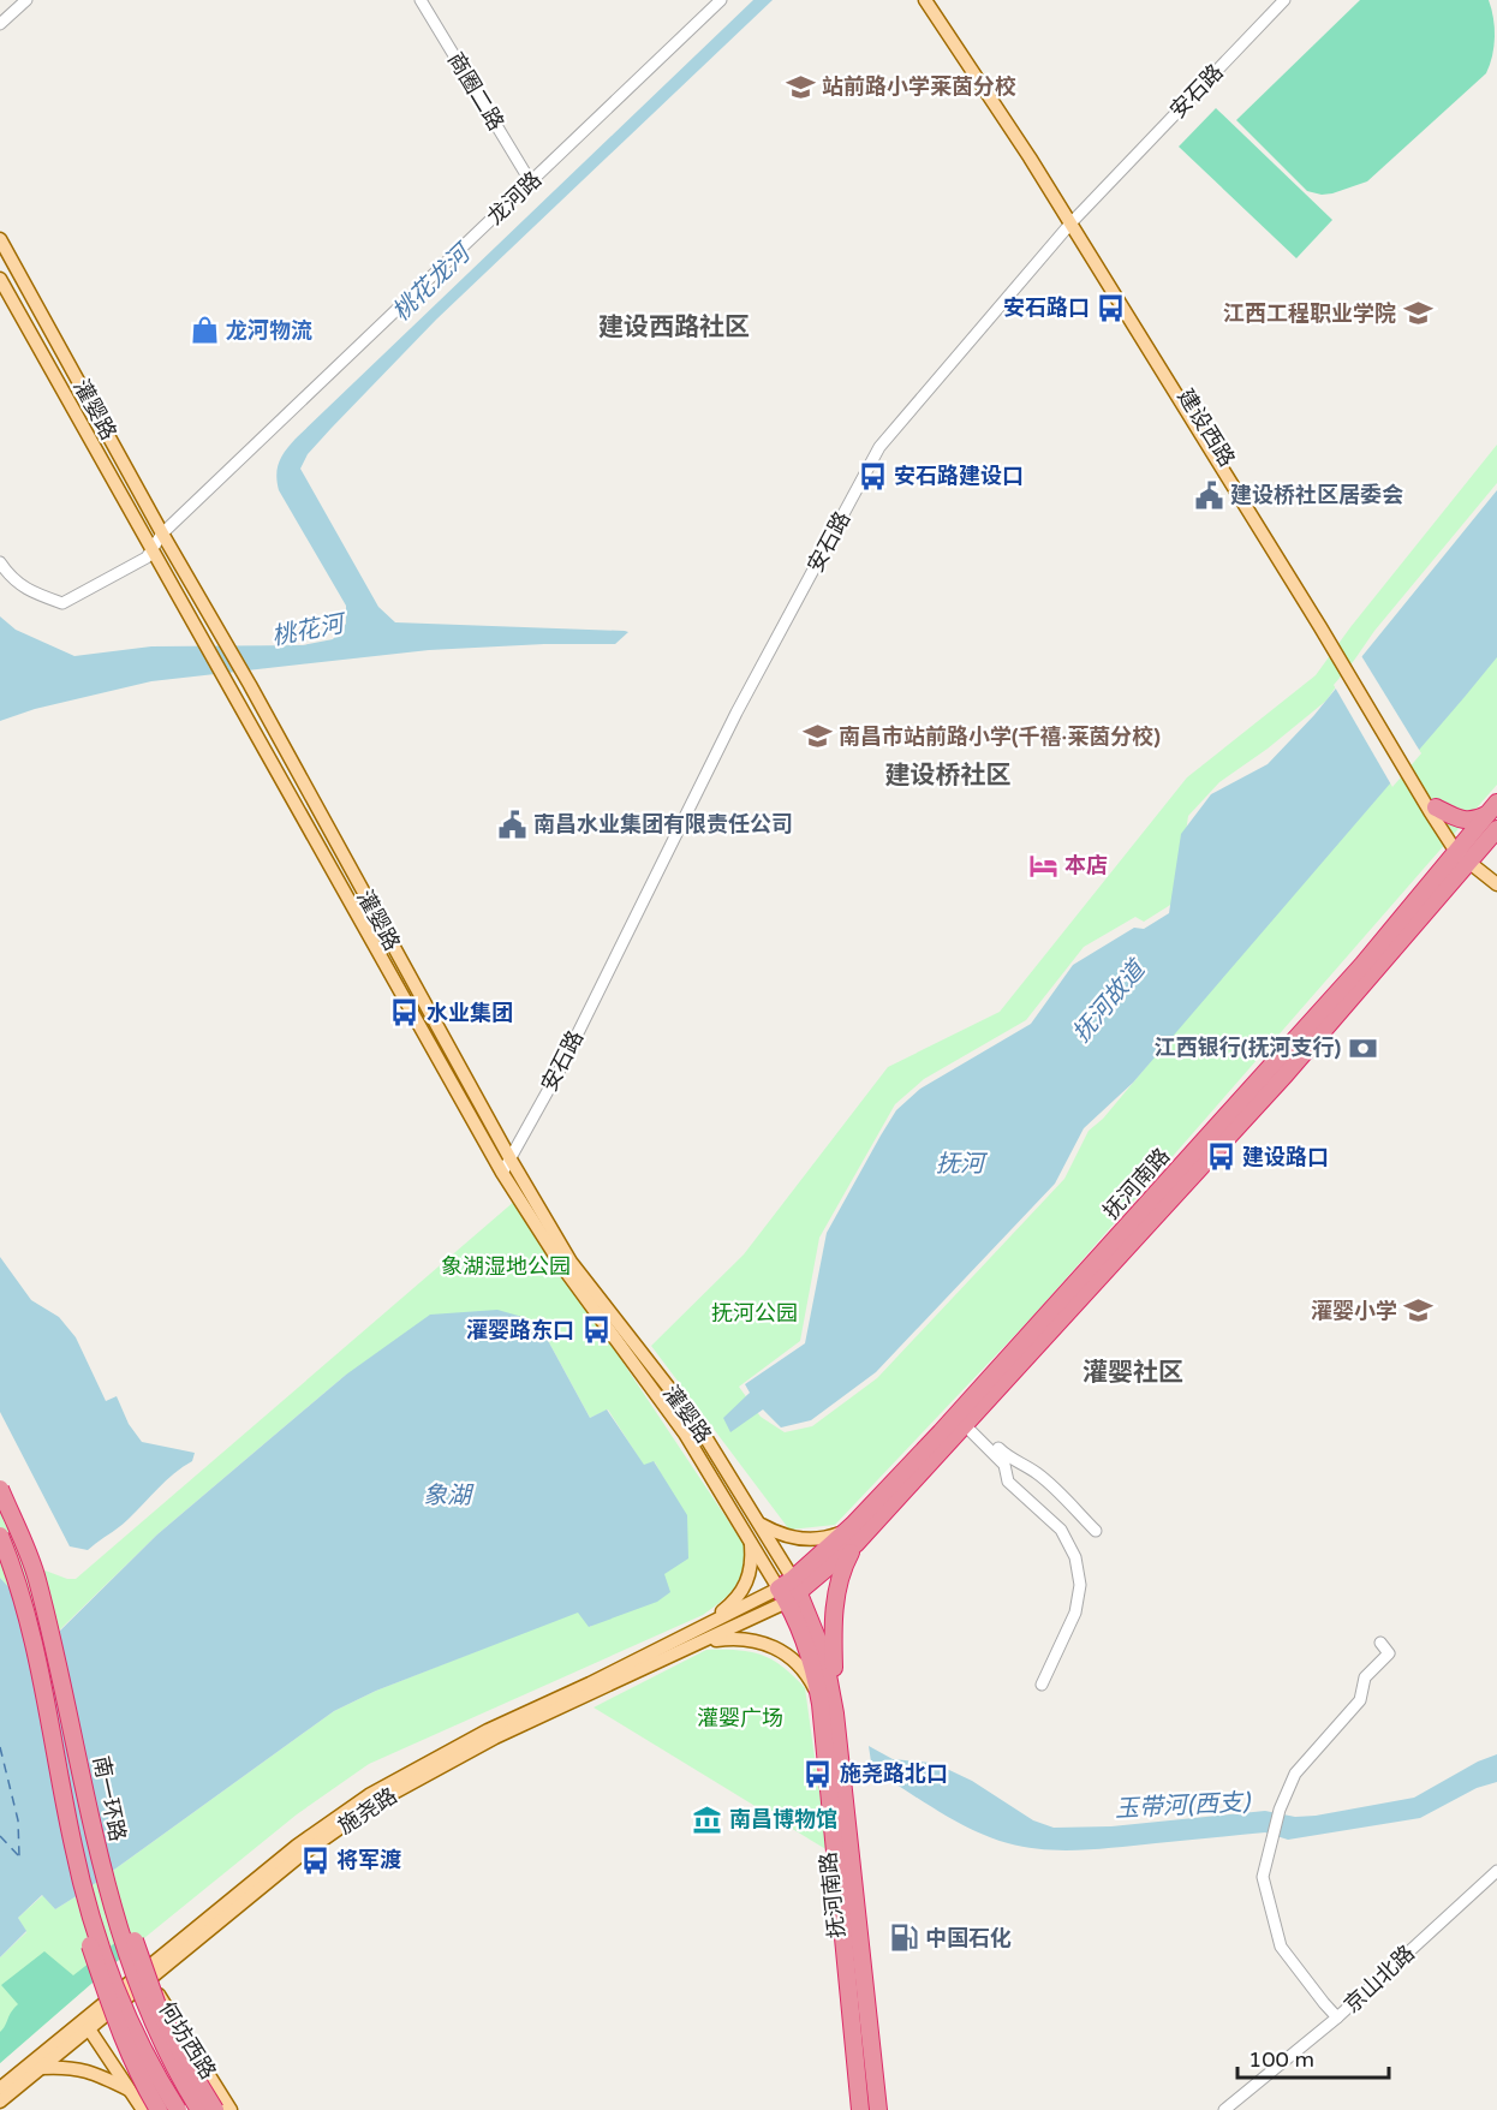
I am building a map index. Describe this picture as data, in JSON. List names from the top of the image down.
{
  "streets": {
    "highway": ["抚河南路", "南一环路"],
    "main road": [
      "灌婴路",
      "建设西路",
      "施尧路",
      "何坊西路"
    ],
    "street": [
      "商圈二路",
      "安石路",
      "龙河路",
      "京山北路"
    ]
  },
  "crossings": [
    ["商圈二路", "龙河路"],
    ["安石路", "灌婴路"],
    ["安石路", "建设西路"],
    ["龙河路", "灌婴路"],
    ["灌婴路", "抚河南路"],
    ["灌婴路", "施尧路"],
    ["建设西路", "抚河南路"],
    ["抚河南路", "施尧路"],
    ["施尧路", "何坊西路"]
  ],
  "districts": ["建设西路社区", "建设桥社区", "灌婴社区"],
  "water": [
    "桃花龙河",
    "桃花河",
    "抚河故道",
    "抚河",
    "象湖",
    "玉带河(西支)"
  ],
  "parks": ["象湖湿地公园", "抚河公园", "灌婴广场"],
  "places": {
    "school or university": [
      "站前路小学莱茵分校",
      "江西工程职业学院",
      "南昌市站前路小学(千禧·莱茵分校)",
      "灌婴小学"
    ],
    "bus stop": [
      "安石路口",
      "安石路建设口",
      "水业集团",
      "建设路口",
      "灌婴路东口",
      "施尧路北口",
      "将军渡"
    ],
    "shop": ["龙河物流"],
    "public building": ["建设桥社区居委会", "南昌水业集团有限责任公司"],
    "hotel": ["本店"],
    "bank": ["江西银行(抚河支行)"],
    "museum": ["南昌博物馆"],
    "fuel station": ["中国石化"]
  },
  "scale_bar": "100 m"
}
